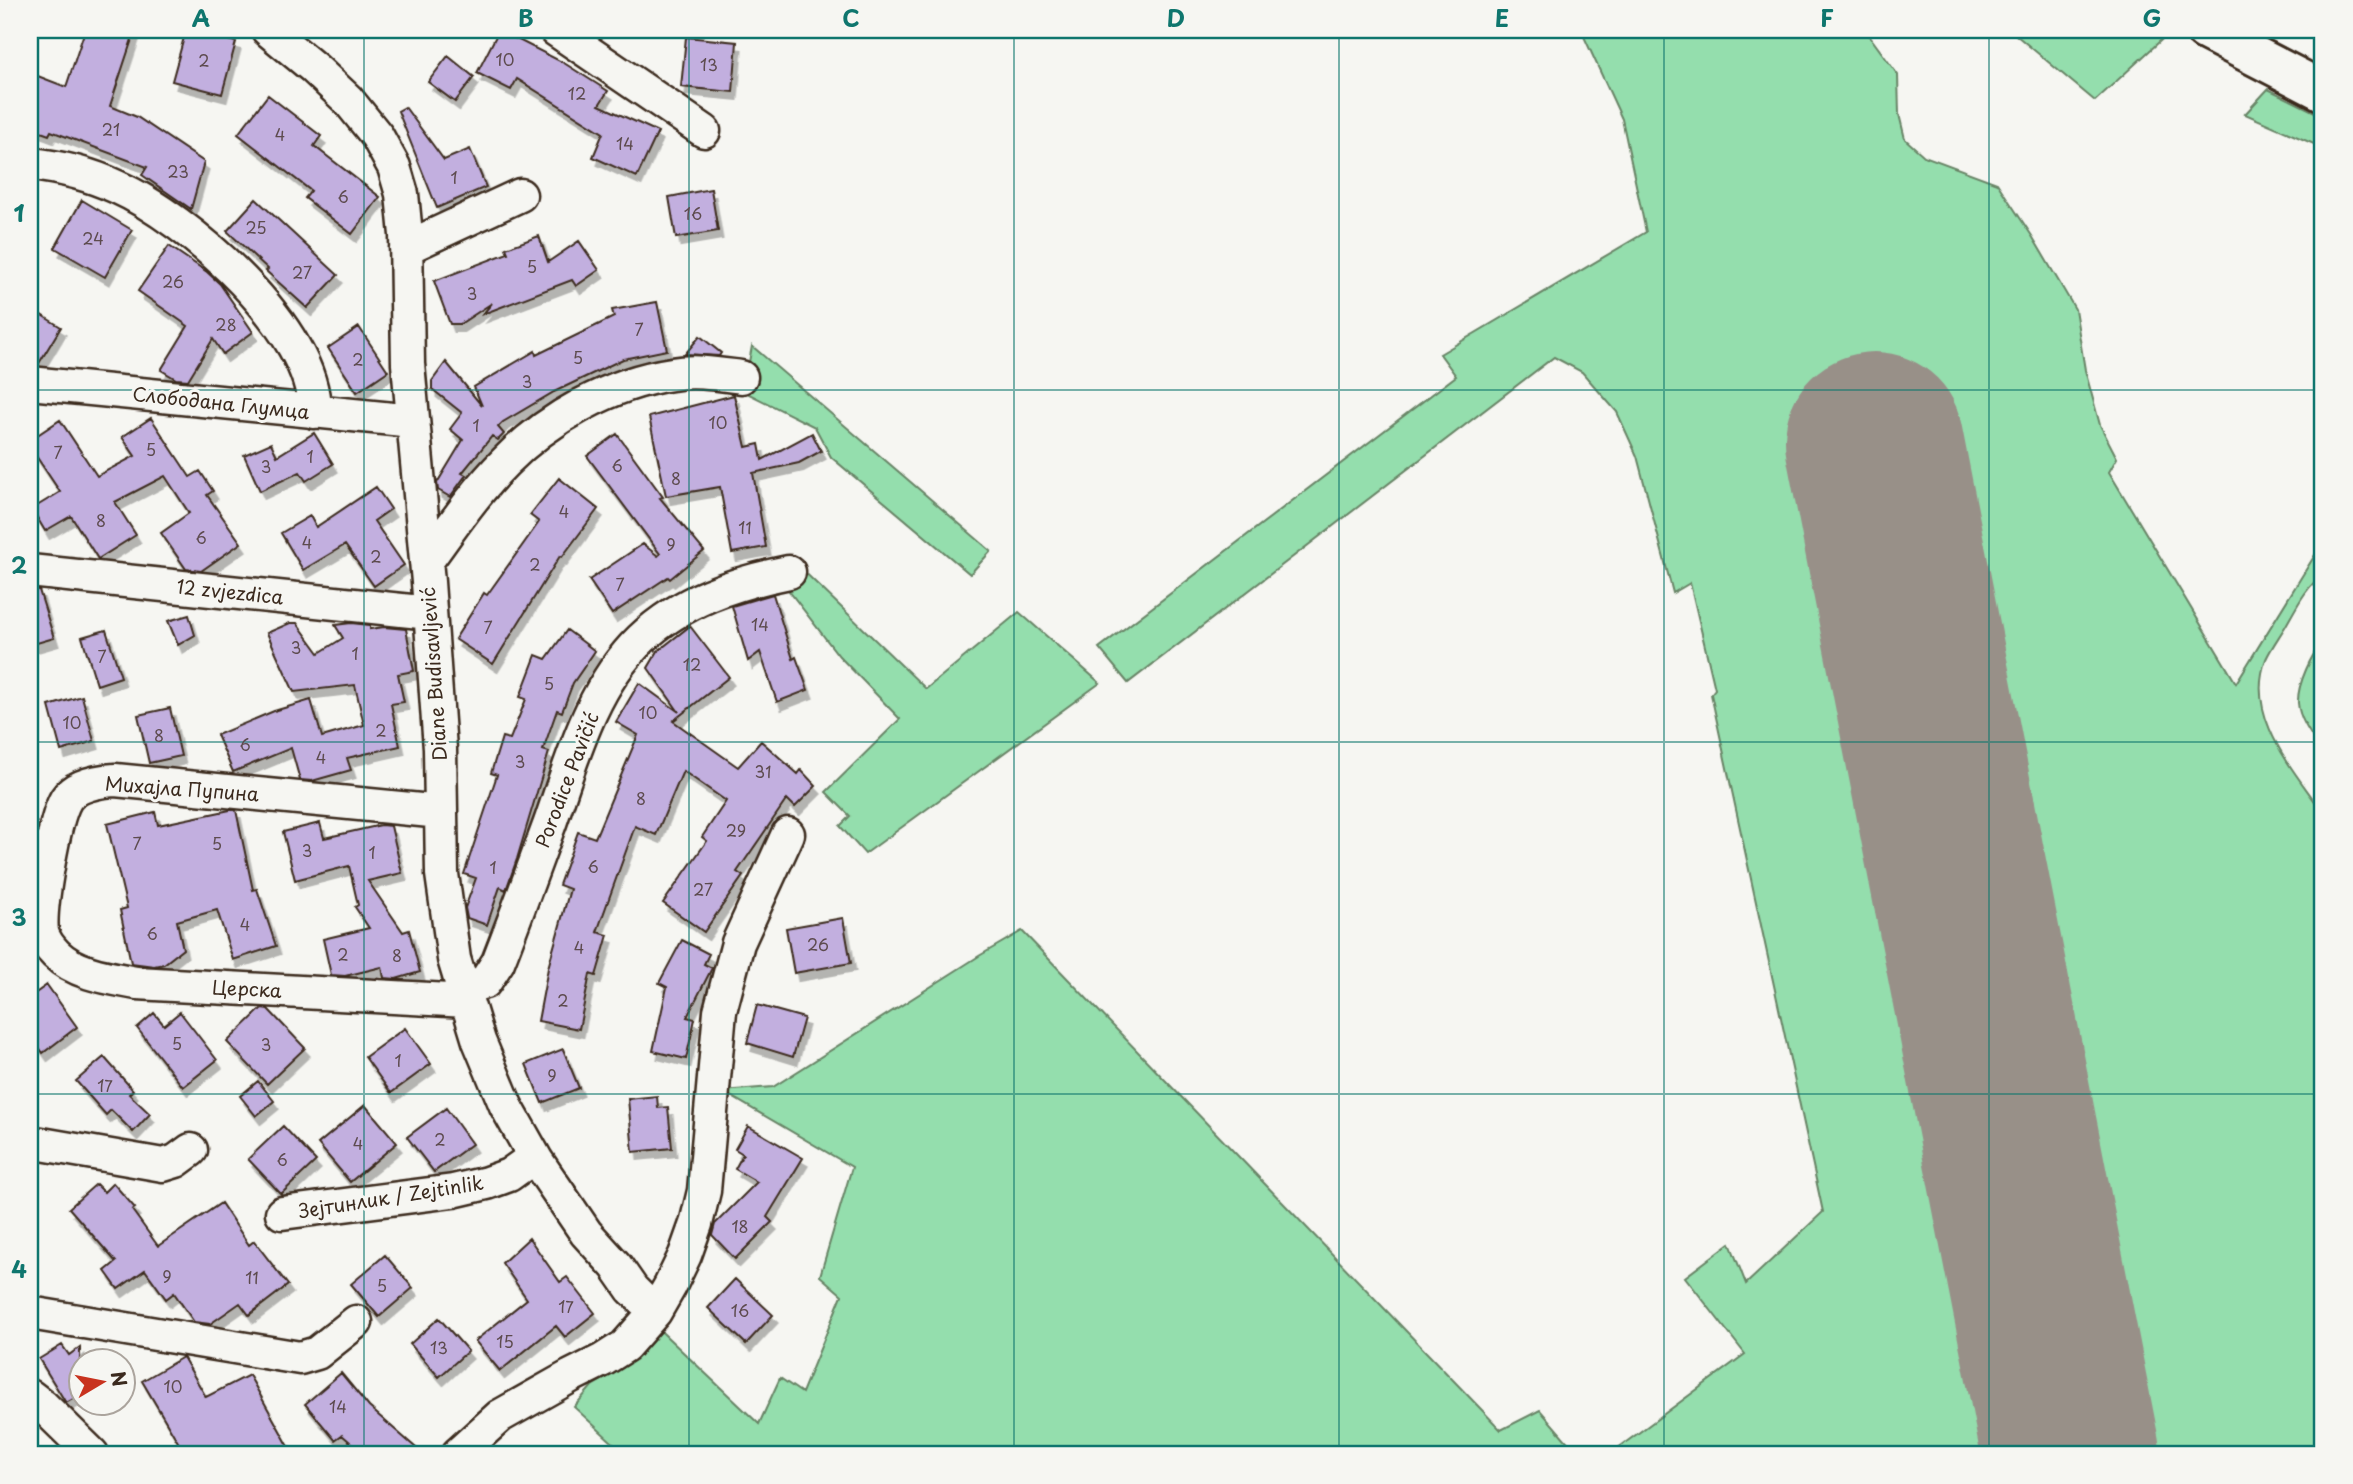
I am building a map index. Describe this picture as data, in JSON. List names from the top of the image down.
{
  "streets": {
    "street": [
      "Слободана Глумца",
      "12 zvjezdica",
      "Diane Budisavljević",
      "Porodice Pavičić",
      "Михајла Пупина",
      "Церска",
      "Зејтинлик / Zejtinlik"
    ]
  },
  "crossings": [
    ["Слободана Глумца", "Diane Budisavljević"],
    ["12 zvjezdica", "Diane Budisavljević"],
    ["Diane Budisavljević", "Porodice Pavičić"],
    ["Diane Budisavljević", "Михајла Пупина"],
    ["Diane Budisavljević", "Церска"],
    ["Diane Budisavljević", "Зејтинлик / Zejtinlik"],
    ["Porodice Pavičić", "Церска"],
    ["Михајла Пупина", "Церска"]
  ],
  "house_numbers": [
    "10",
    "2",
    "13",
    "12",
    "21",
    "4",
    "14",
    "23",
    "1",
    "6",
    "16",
    "25",
    "24",
    "5",
    "27",
    "26",
    "3",
    "28",
    "7",
    "5",
    "2",
    "3",
    "10",
    "1",
    "5",
    "7",
    "1",
    "6",
    "3",
    "8",
    "4",
    "8",
    "11",
    "6",
    "4",
    "9",
    "2",
    "2",
    "7",
    "14",
    "7",
    "3",
    "1",
    "7",
    "12",
    "5",
    "10",
    "10",
    "2",
    "8",
    "6",
    "4",
    "3",
    "31",
    "8",
    "29",
    "7",
    "5",
    "3",
    "1",
    "6",
    "1",
    "27",
    "4",
    "6",
    "26",
    "4",
    "2",
    "8",
    "2",
    "5",
    "3",
    "1",
    "9",
    "17",
    "2",
    "4",
    "6",
    "18",
    "9",
    "11",
    "5",
    "17",
    "16",
    "15",
    "13",
    "10",
    "14"
  ],
  "north": "right",
  "grid": {
    "columns": [
      "A",
      "B",
      "C",
      "D",
      "E",
      "F",
      "G"
    ],
    "rows": [
      "1",
      "2",
      "3",
      "4"
    ]
  }
}
